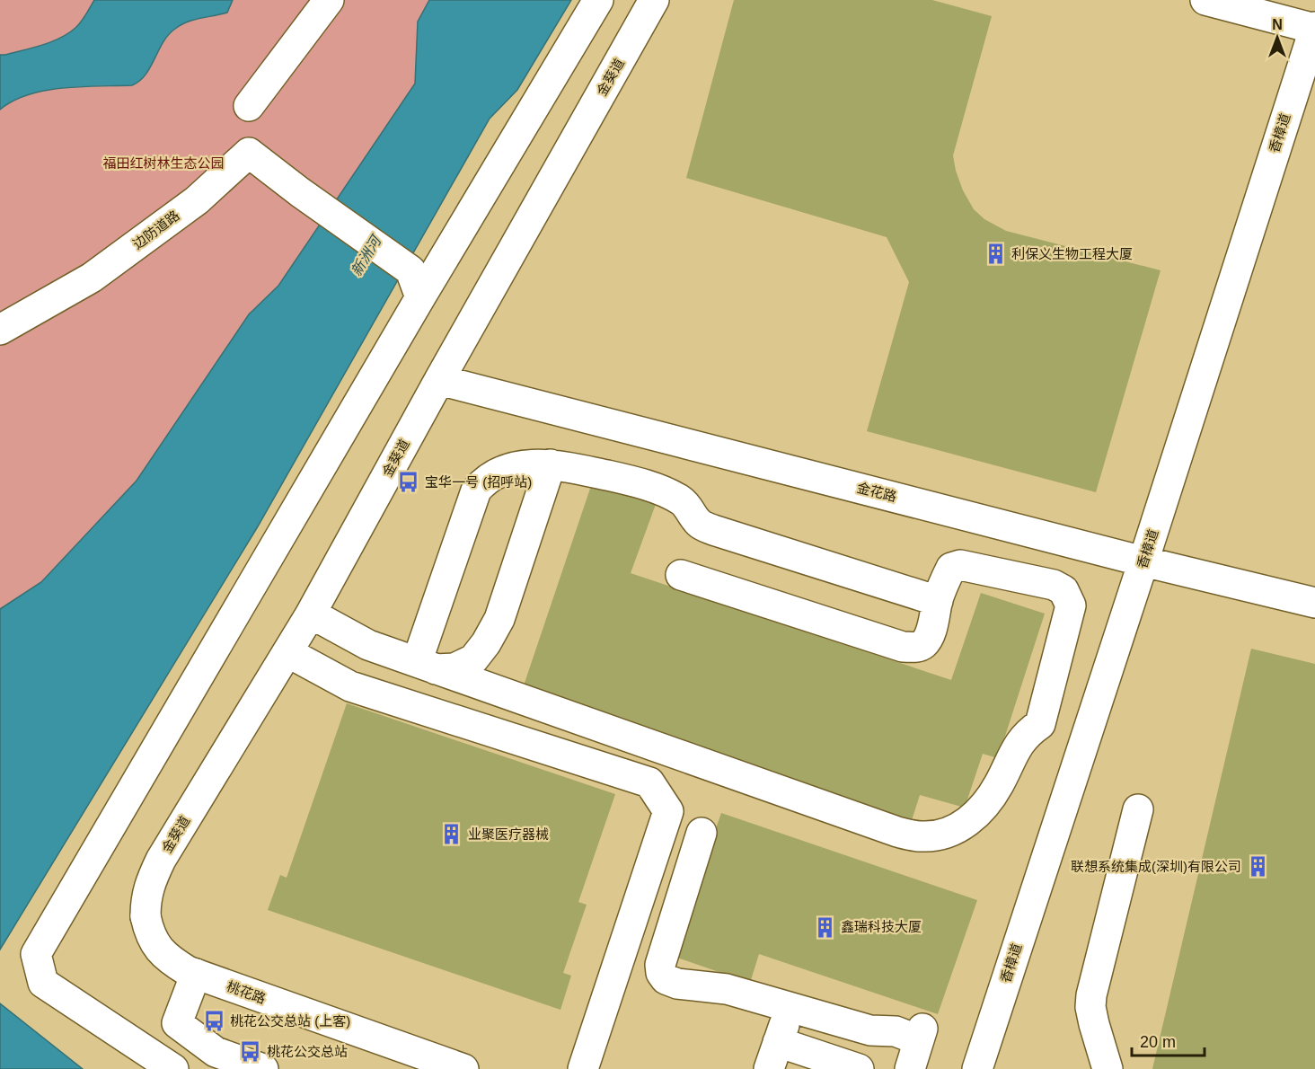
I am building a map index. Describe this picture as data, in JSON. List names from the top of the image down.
{
  "streets": {
    "street": [
      "金葵道",
      "香樟道",
      "边防道路",
      "金花路",
      "桃花路"
    ]
  },
  "crossings": [
    ["金葵道", "金花路"],
    ["金葵道", "桃花路"],
    ["香樟道", "金花路"]
  ],
  "water": ["新洲河"],
  "parks": ["福田红树林生态公园"],
  "places": {
    "building": [
      "利保义生物工程大厦",
      "业聚医疗器械",
      "联想系统集成(深圳)有限公司",
      "鑫瑞科技大厦"
    ],
    "bus stop": ["宝华一号 (招呼站)", "桃花公交总站 (上客)", "桃花公交总站"]
  },
  "scale_bar": "20 m",
  "north": "top"
}
